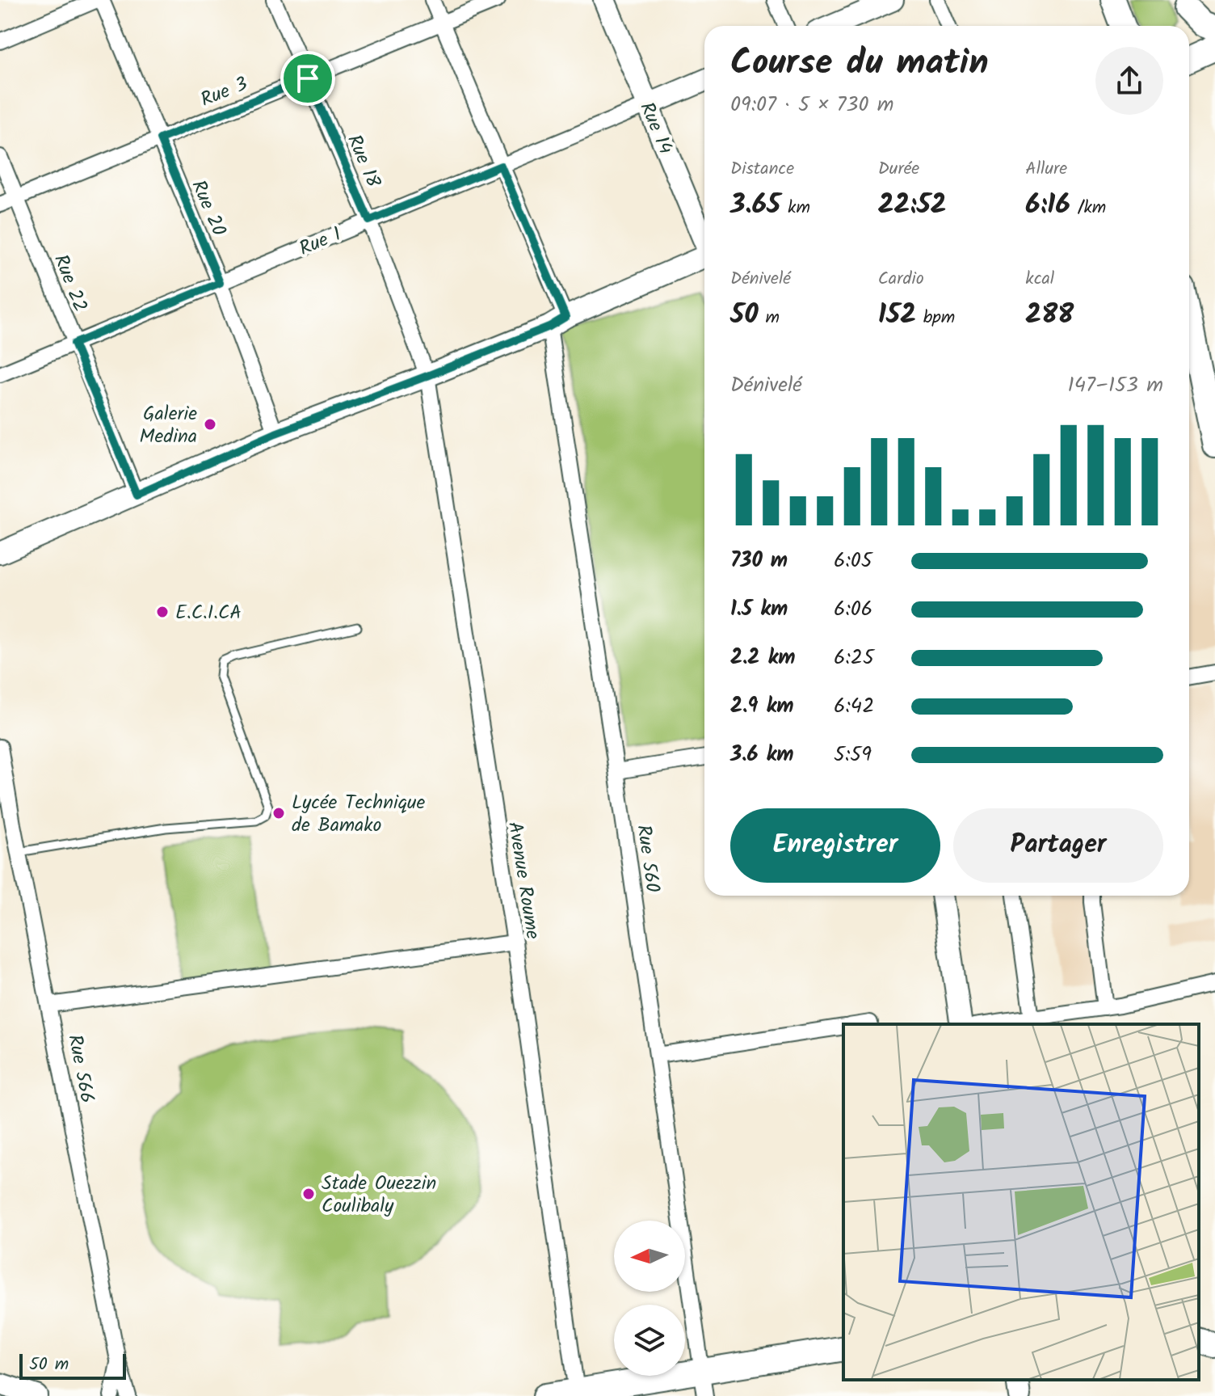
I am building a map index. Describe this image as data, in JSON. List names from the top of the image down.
{
  "streets": {
    "main road": ["Rue 14", "Rue 1"],
    "street": [
      "Rue 3",
      "Rue 18",
      "Rue 20",
      "Rue 22",
      "Rue 560",
      "Avenue Roume",
      "Rue 566"
    ]
  },
  "crossings": [
    ["Rue 3", "Rue 18"],
    ["Rue 3", "Rue 20"],
    ["Rue 3", "Rue 22"],
    ["Rue 3", "Rue 560"],
    ["Rue 14", "Rue 1"],
    ["Rue 18", "Rue 1"],
    ["Rue 18", "Avenue Roume"],
    ["Rue 20", "Rue 1"],
    ["Rue 1", "Rue 22"],
    ["Rue 1", "Rue 560"]
  ],
  "places": [
    "Galerie Medina",
    "E.C.I.CA",
    "Lycée Technique de Bamako",
    "Stade Ouezzin Coulibaly"
  ],
  "scale_bar": "50 m",
  "north": "left",
  "page": {
    "heading": ["Course du matin", "09:07 · 5 × 730 m"],
    "stats": [
      ["Distance", "3.65 km"],
      ["Durée", "22:52"],
      ["Allure", "6:16 /km"],
      ["Dénivelé", "50 m"],
      ["Cardio", "152 bpm"],
      ["kcal", "288"]
    ],
    "chart": ["Dénivelé", "147–153 m"],
    "list": [
      {
        "name": "730 m",
        "note": "6:05"
      },
      {
        "name": "1.5 km",
        "note": "6:06"
      },
      {
        "name": "2.2 km",
        "note": "6:25"
      },
      {
        "name": "2.9 km",
        "note": "6:42"
      },
      {
        "name": "3.6 km",
        "note": "5:59"
      }
    ],
    "buttons": ["Enregistrer", "Partager"],
    "scale": "50 m"
  }
}
